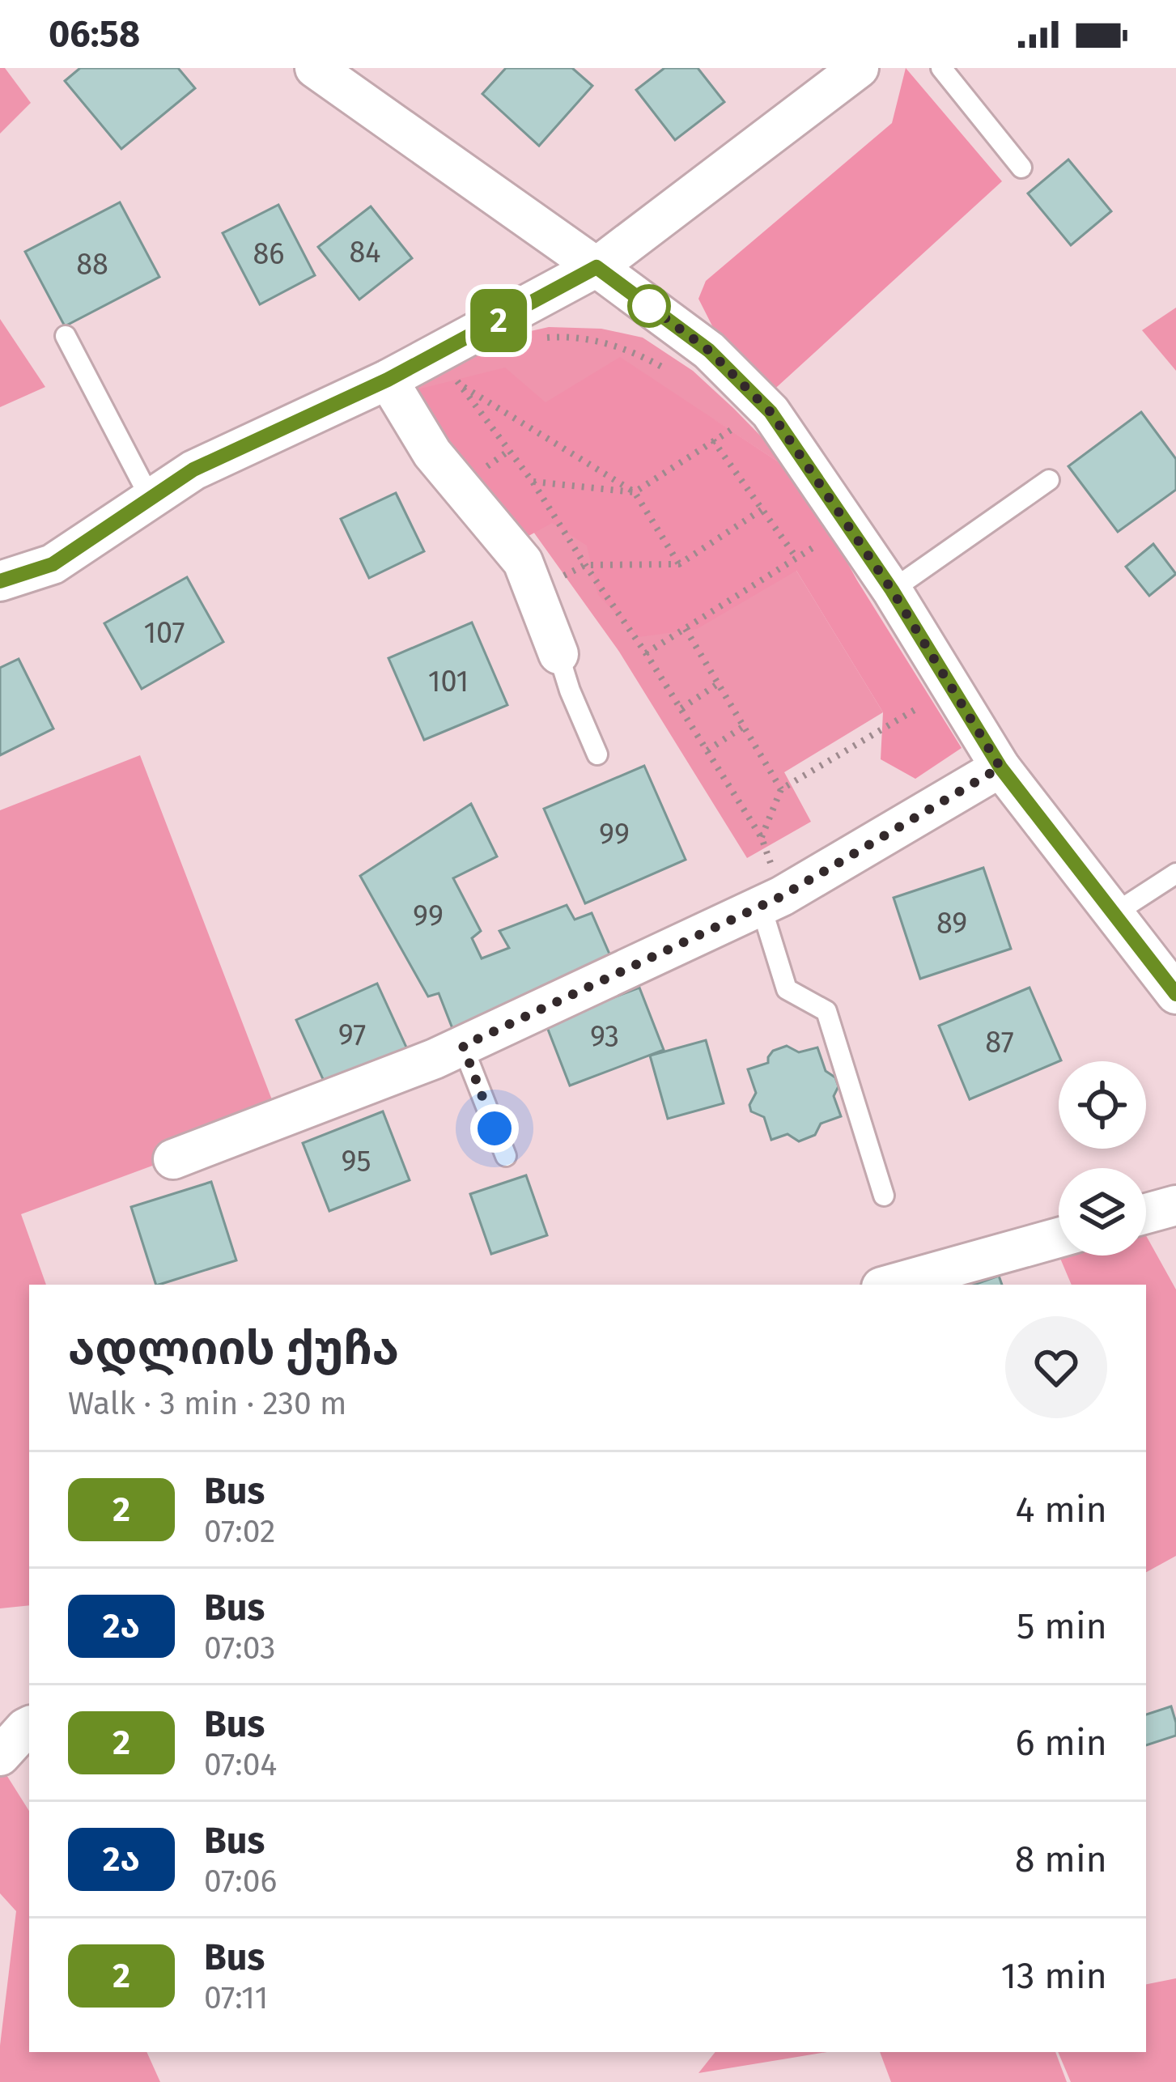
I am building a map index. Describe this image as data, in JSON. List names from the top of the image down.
{
  "lines": ["bus line 2"],
  "house_numbers": [
    "84",
    "86",
    "88",
    "107",
    "101",
    "99",
    "99",
    "89",
    "97",
    "93",
    "87",
    "95"
  ],
  "page": {
    "status": "06:58",
    "on_map": "2",
    "heading": ["ადლიის ქუჩა", "Walk · 3 min · 230 m"],
    "list": [
      {
        "mark": "2",
        "name": "Bus",
        "note": "07:02",
        "value": "4 min"
      },
      {
        "mark": "2ა",
        "name": "Bus",
        "note": "07:03",
        "value": "5 min"
      },
      {
        "mark": "2",
        "name": "Bus",
        "note": "07:04",
        "value": "6 min"
      },
      {
        "mark": "2ა",
        "name": "Bus",
        "note": "07:06",
        "value": "8 min"
      },
      {
        "mark": "2",
        "name": "Bus",
        "note": "07:11",
        "value": "13 min"
      }
    ]
  }
}
